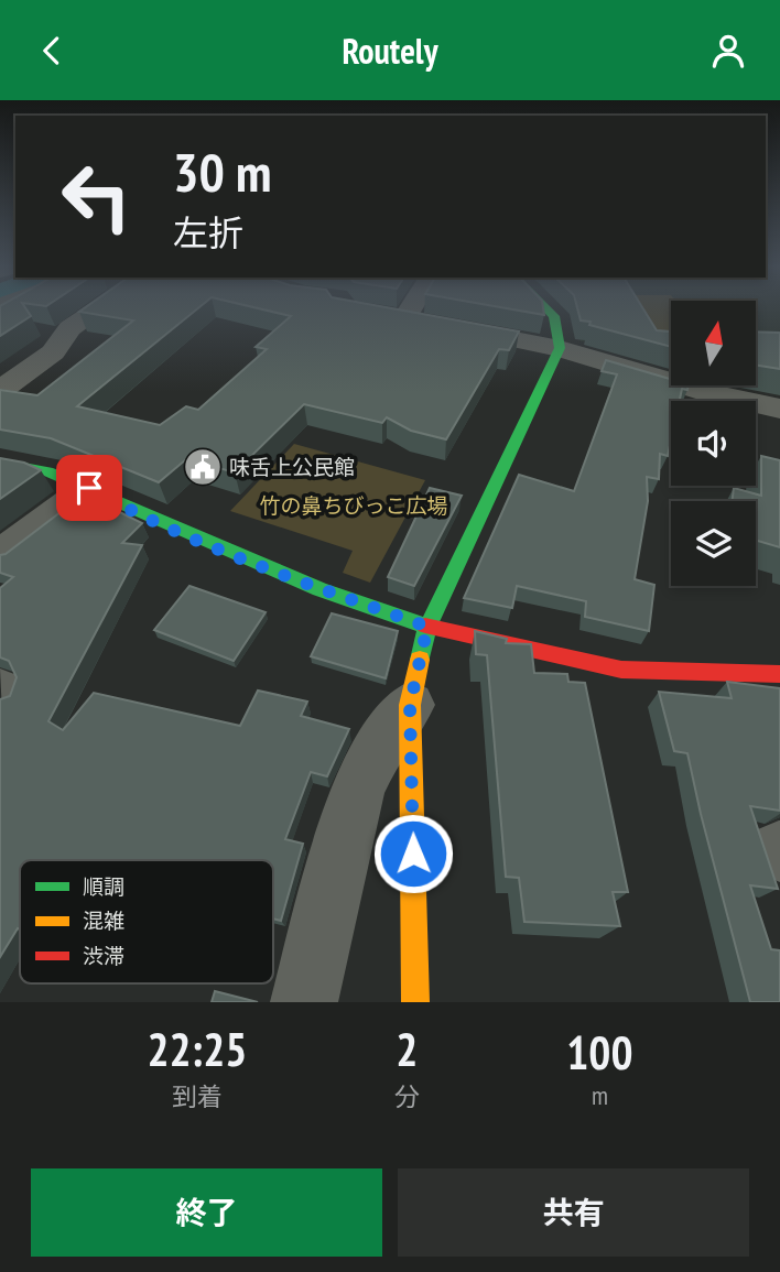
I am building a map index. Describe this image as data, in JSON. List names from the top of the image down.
{
  "parks": ["竹の鼻ちびっこ広場"],
  "places": {
    "public building": ["味舌上公民館"]
  },
  "legend": ["順調", "混雑", "渋滞"],
  "north": "top",
  "page": {
    "header": "Routely",
    "turn": ["30 m", "左折"],
    "eta": [
      "22:25",
      "到着",
      "2",
      "分",
      "100",
      "m"
    ],
    "buttons": ["終了", "共有"]
  }
}
